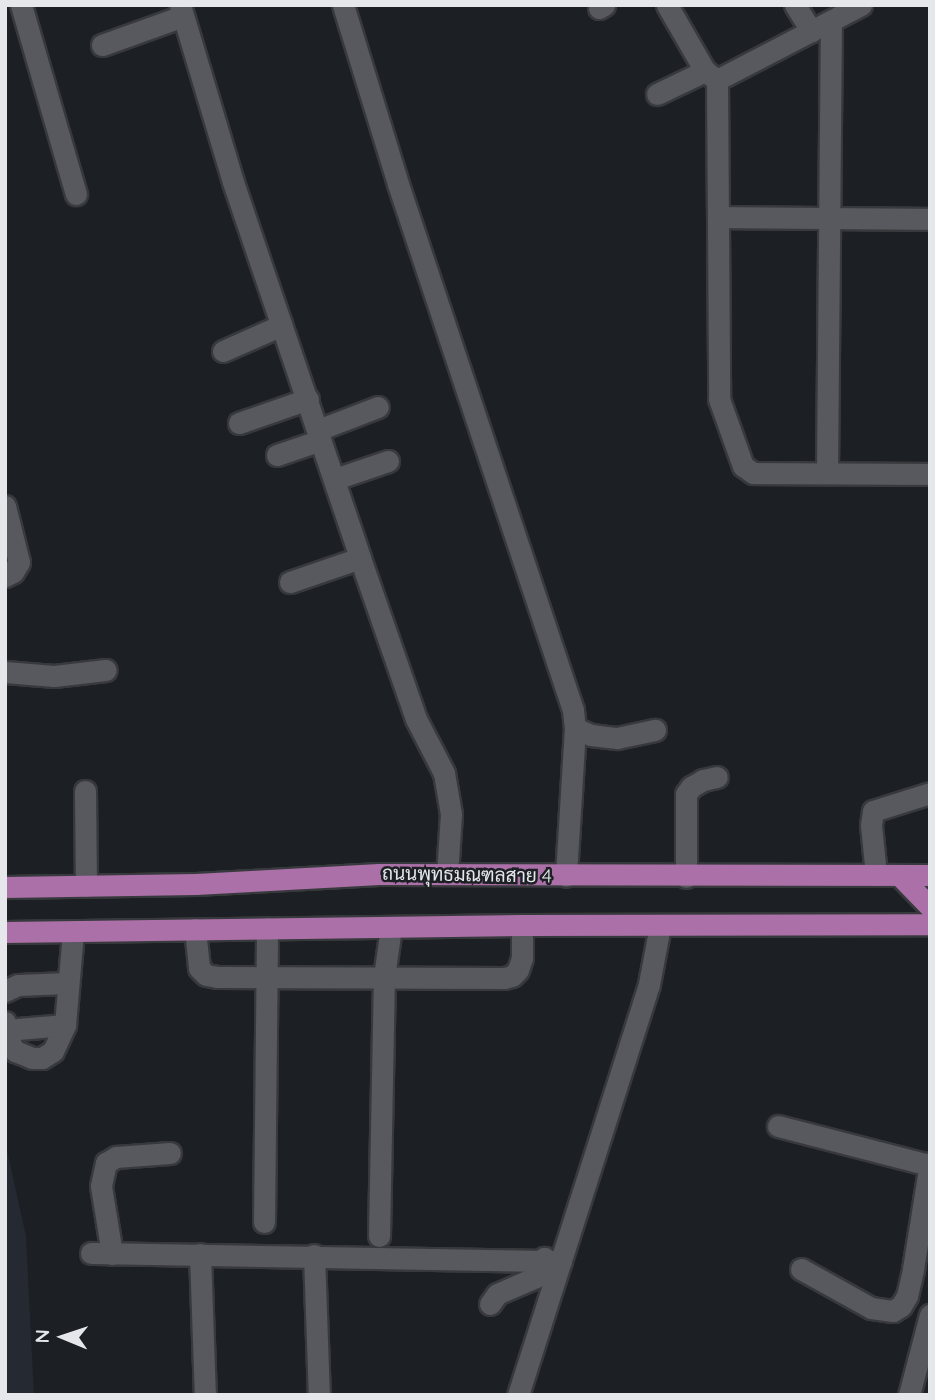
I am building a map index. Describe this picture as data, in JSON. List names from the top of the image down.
{
  "streets": {
    "main road": ["ถนนพุทธมณฑลสาย 4"]
  },
  "north": "left"
}
